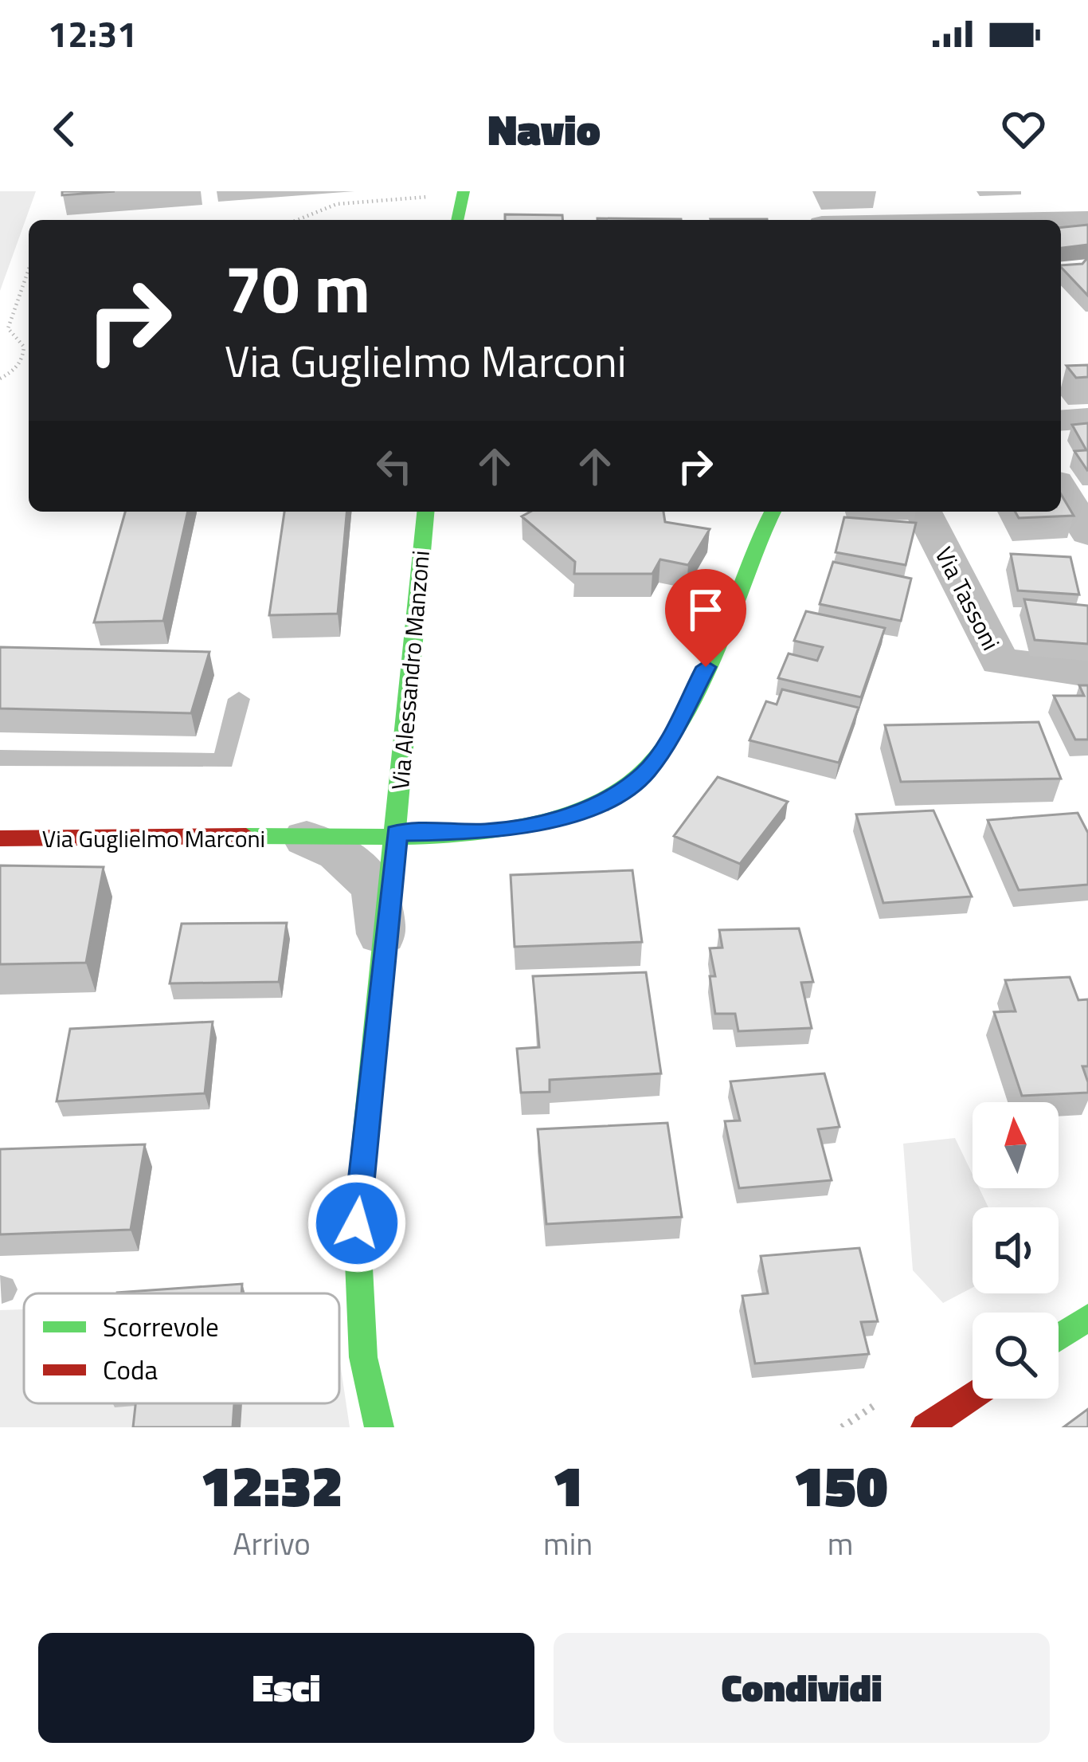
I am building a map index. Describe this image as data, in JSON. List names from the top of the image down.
{
  "streets": {
    "street": ["Via Tassoni", "Via Alessandro Manzoni", "Via Guglielmo Marconi"]
  },
  "crossings": [
    ["Via Alessandro Manzoni", "Via Guglielmo Marconi"]
  ],
  "legend": ["Scorrevole", "Coda"],
  "north": "top",
  "page": {
    "status": "12:31",
    "header": "Navio",
    "turn": ["70 m", "Via Guglielmo Marconi"],
    "eta": [
      "12:32",
      "Arrivo",
      "1",
      "min",
      "150",
      "m"
    ],
    "buttons": ["Esci", "Condividi"]
  }
}
